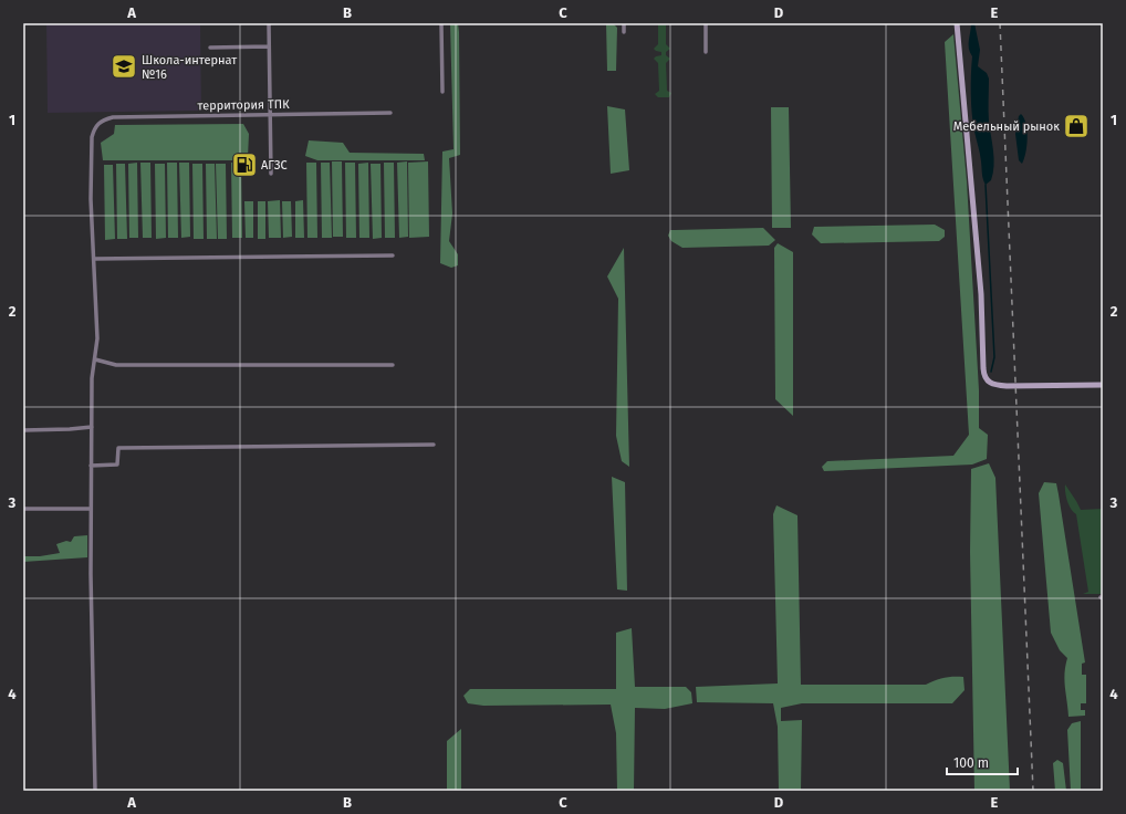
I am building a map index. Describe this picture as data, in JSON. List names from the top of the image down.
{
  "streets": {
    "street": ["территория ТПК"]
  },
  "places": {
    "school or university": ["Школа-интернат №16"],
    "shop": ["Мебельный рынок"],
    "fuel station": ["АГЗС"]
  },
  "scale_bar": "100 m",
  "grid": {
    "columns": [
      "A",
      "B",
      "C",
      "D",
      "E"
    ],
    "rows": [
      "1",
      "2",
      "3",
      "4"
    ]
  }
}
